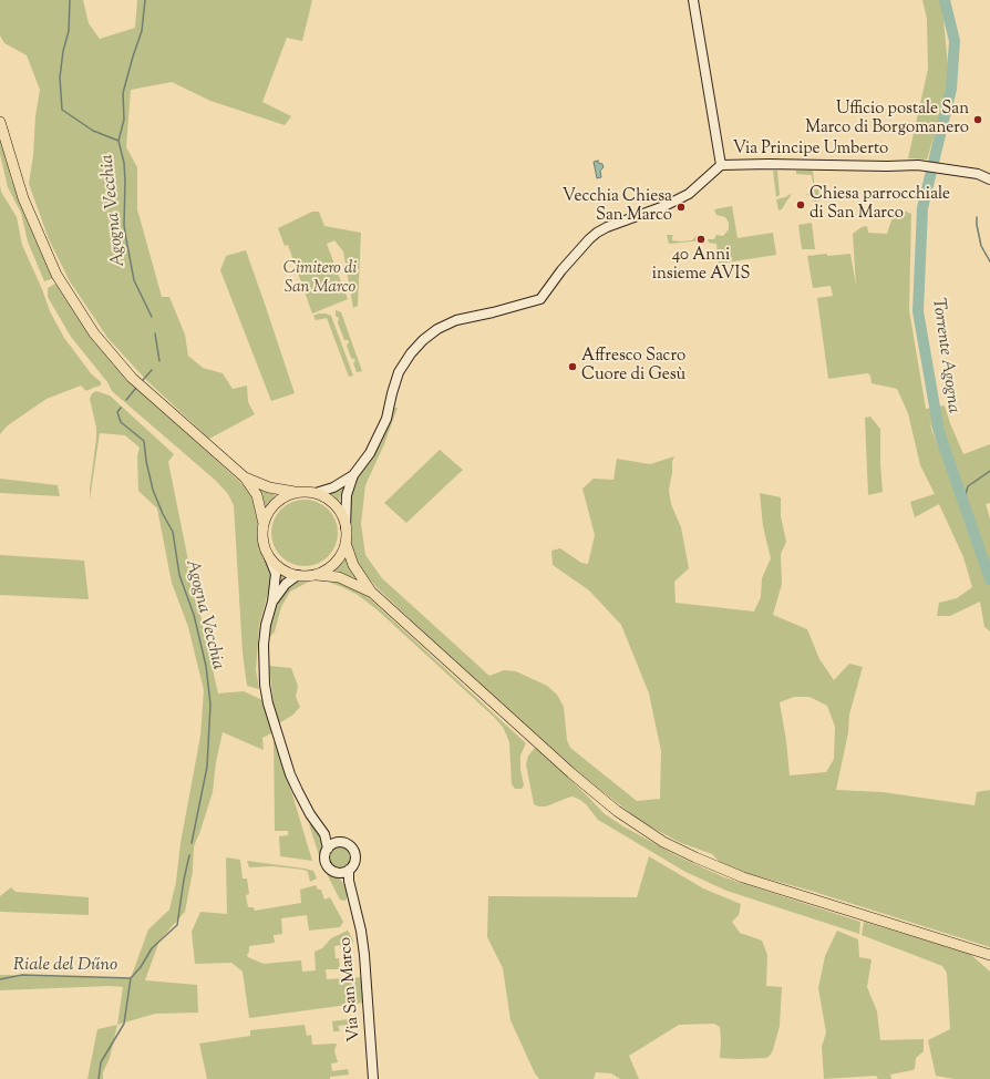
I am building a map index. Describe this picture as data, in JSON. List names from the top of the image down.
{
  "streets": {
    "street": ["Via Principe Umberto", "Via San Marco"]
  },
  "water": ["Agogna Vecchia", "Torrente Agogna", "Riale del Dűno"],
  "parks": ["Cimitero di San Marco"],
  "places": [
    "Ufficio postale San Marco di Borgomanero",
    "Chiesa parrocchiale di San Marco",
    "Vecchia Chiesa San Marco",
    "40 Anni insieme AVIS",
    "Affresco Sacro Cuore di Gesù"
  ]
}
